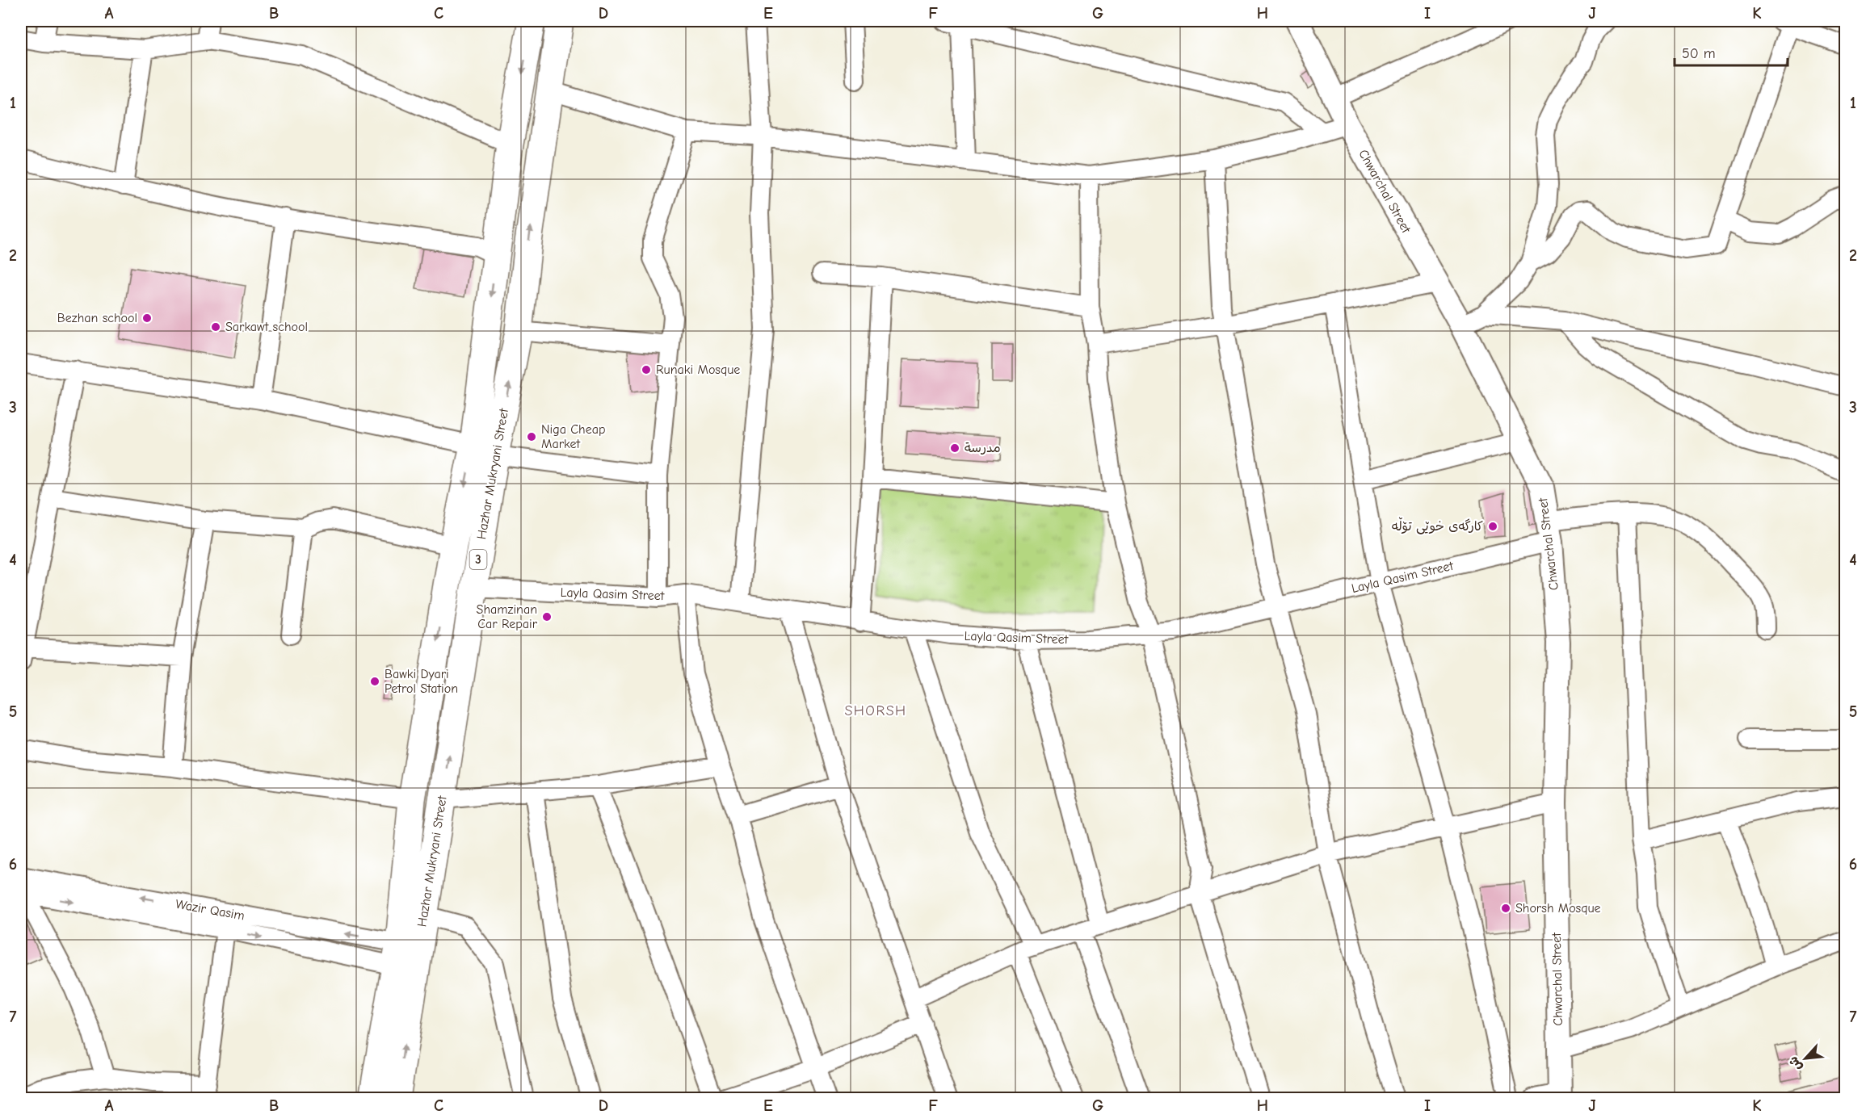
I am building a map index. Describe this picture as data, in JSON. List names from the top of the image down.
{
  "streets": {
    "highway": ["Hazhar Mukryani Street", "3"],
    "main road": ["Chwarchal Street"],
    "street": ["Layla Qasim Street", "Wazir Qasim"]
  },
  "crossings": [
    ["Chwarchal Street", "Layla Qasim Street"],
    ["Hazhar Mukryani Street", "Layla Qasim Street"],
    ["Hazhar Mukryani Street", "Wazir Qasim"]
  ],
  "districts": ["SHORSH"],
  "places": [
    "Bezhan school",
    "Sarkawt school",
    "Runaki Mosque",
    "Niga Cheap Market",
    "مدرسة",
    "کارگەی خوێی تۆڵە",
    "Shamzinan Car Repair",
    "Bawki Dyari Petrol Station",
    "Shorsh Mosque"
  ],
  "scale_bar": "50 m",
  "north": "bottom left",
  "grid": {
    "columns": [
      "A",
      "B",
      "C",
      "D",
      "E",
      "F",
      "G",
      "H",
      "I",
      "J",
      "K"
    ],
    "rows": [
      "1",
      "2",
      "3",
      "4",
      "5",
      "6",
      "7"
    ]
  }
}
